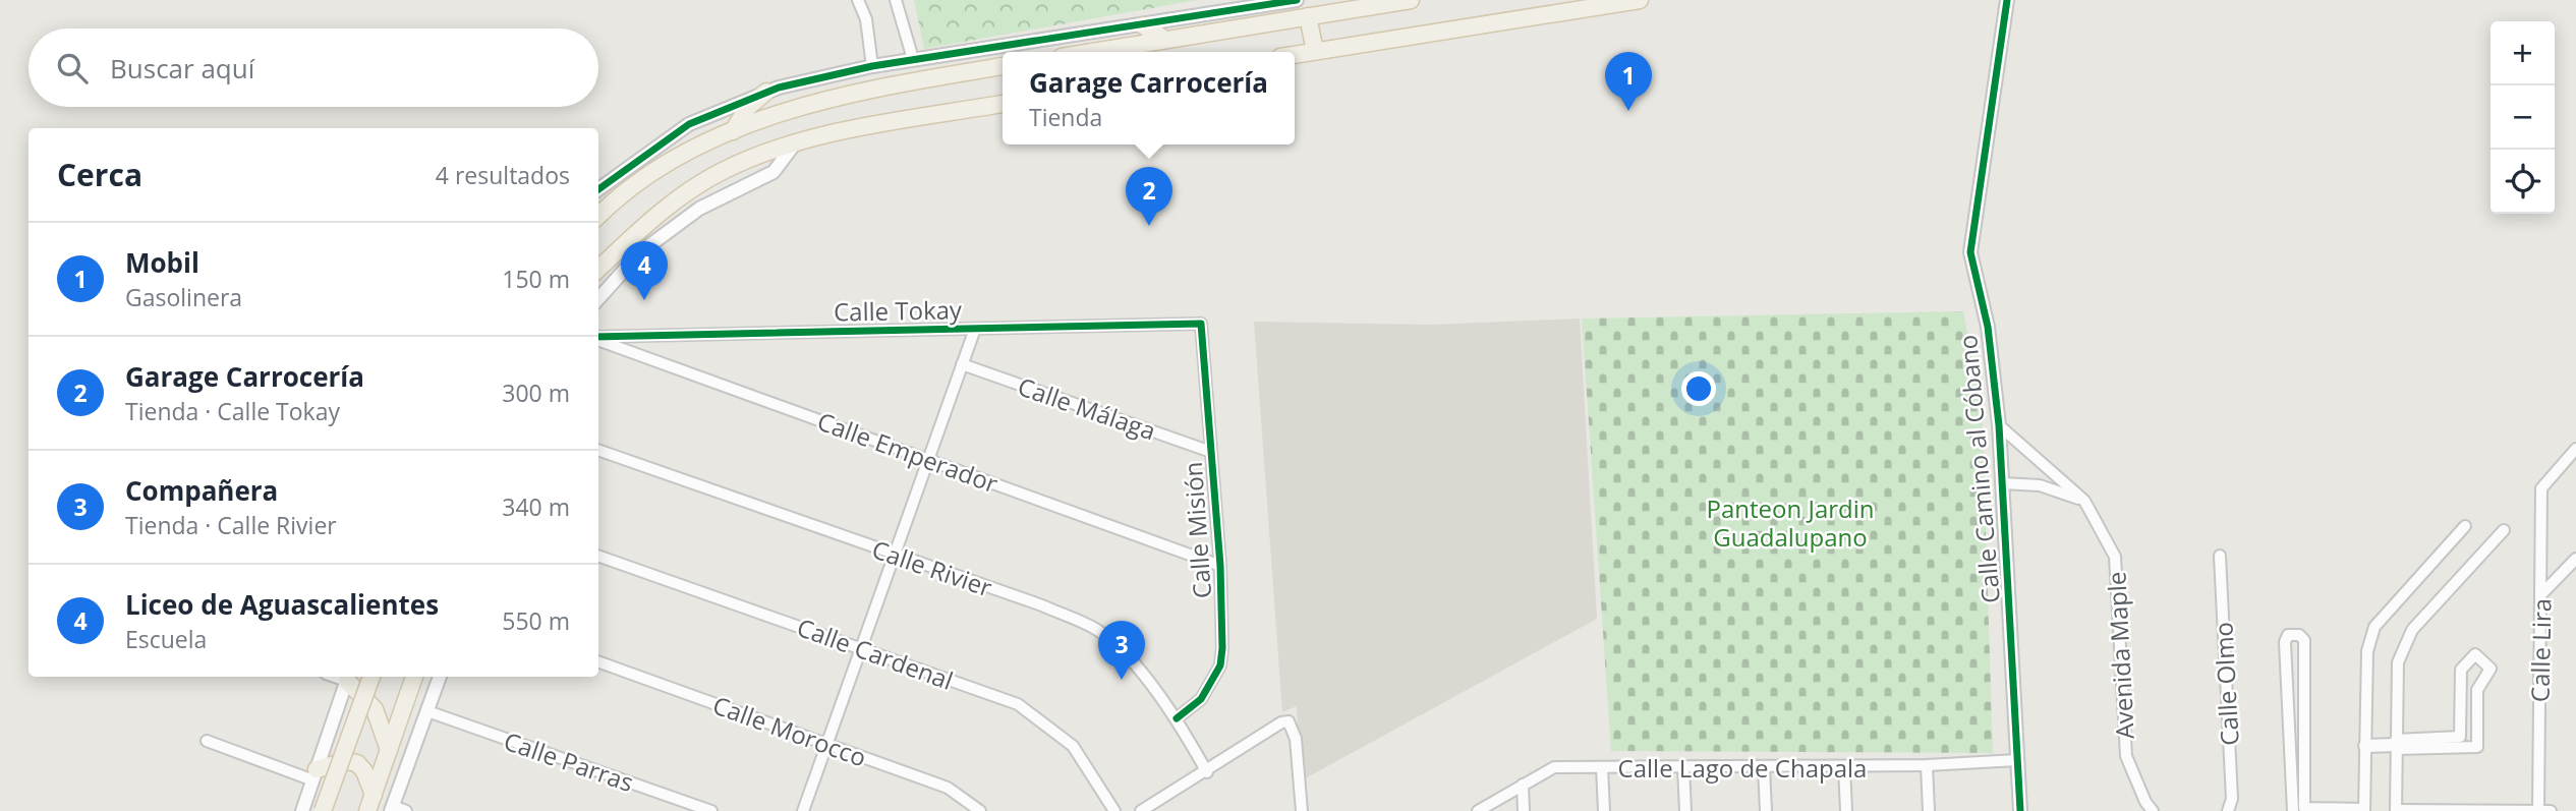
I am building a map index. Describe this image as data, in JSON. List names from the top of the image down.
{
  "streets": {
    "street": [
      "Calle Tokay",
      "Calle Málaga",
      "Calle Emperador",
      "Calle Camino al Cóbano",
      "Calle Misión",
      "Calle Rivier",
      "Calle Lira",
      "Calle Cardenal",
      "Avenida Maple",
      "Calle Olmo",
      "Calle Morocco",
      "Calle Parras",
      "Calle Lago de Chapala"
    ]
  },
  "crossings": [
    ["Calle Tokay", "Calle Misión"],
    ["Calle Málaga", "Calle Misión"],
    ["Calle Emperador", "Calle Misión"],
    ["Calle Camino al Cóbano", "Avenida Maple"],
    ["Calle Camino al Cóbano", "Calle Lago de Chapala"],
    ["Calle Misión", "Calle Rivier"]
  ],
  "parks": ["Panteon Jardin Guadalupano"],
  "page": {
    "map_buttons": ["+", "−"],
    "search": "Buscar aquí",
    "pins": [
      "1",
      "2",
      "4",
      "3"
    ],
    "popup": ["Garage Carrocería", "Tienda"],
    "heading": ["Cerca", "4 resultados"],
    "list": [
      {
        "mark": "1",
        "name": "Mobil",
        "note": "Gasolinera",
        "value": "150 m"
      },
      {
        "mark": "2",
        "name": "Garage Carrocería",
        "note": "Tienda · Calle Tokay",
        "value": "300 m"
      },
      {
        "mark": "3",
        "name": "Compañera",
        "note": "Tienda · Calle Rivier",
        "value": "340 m"
      },
      {
        "mark": "4",
        "name": "Liceo de Aguascalientes",
        "note": "Escuela",
        "value": "550 m"
      }
    ]
  }
}
